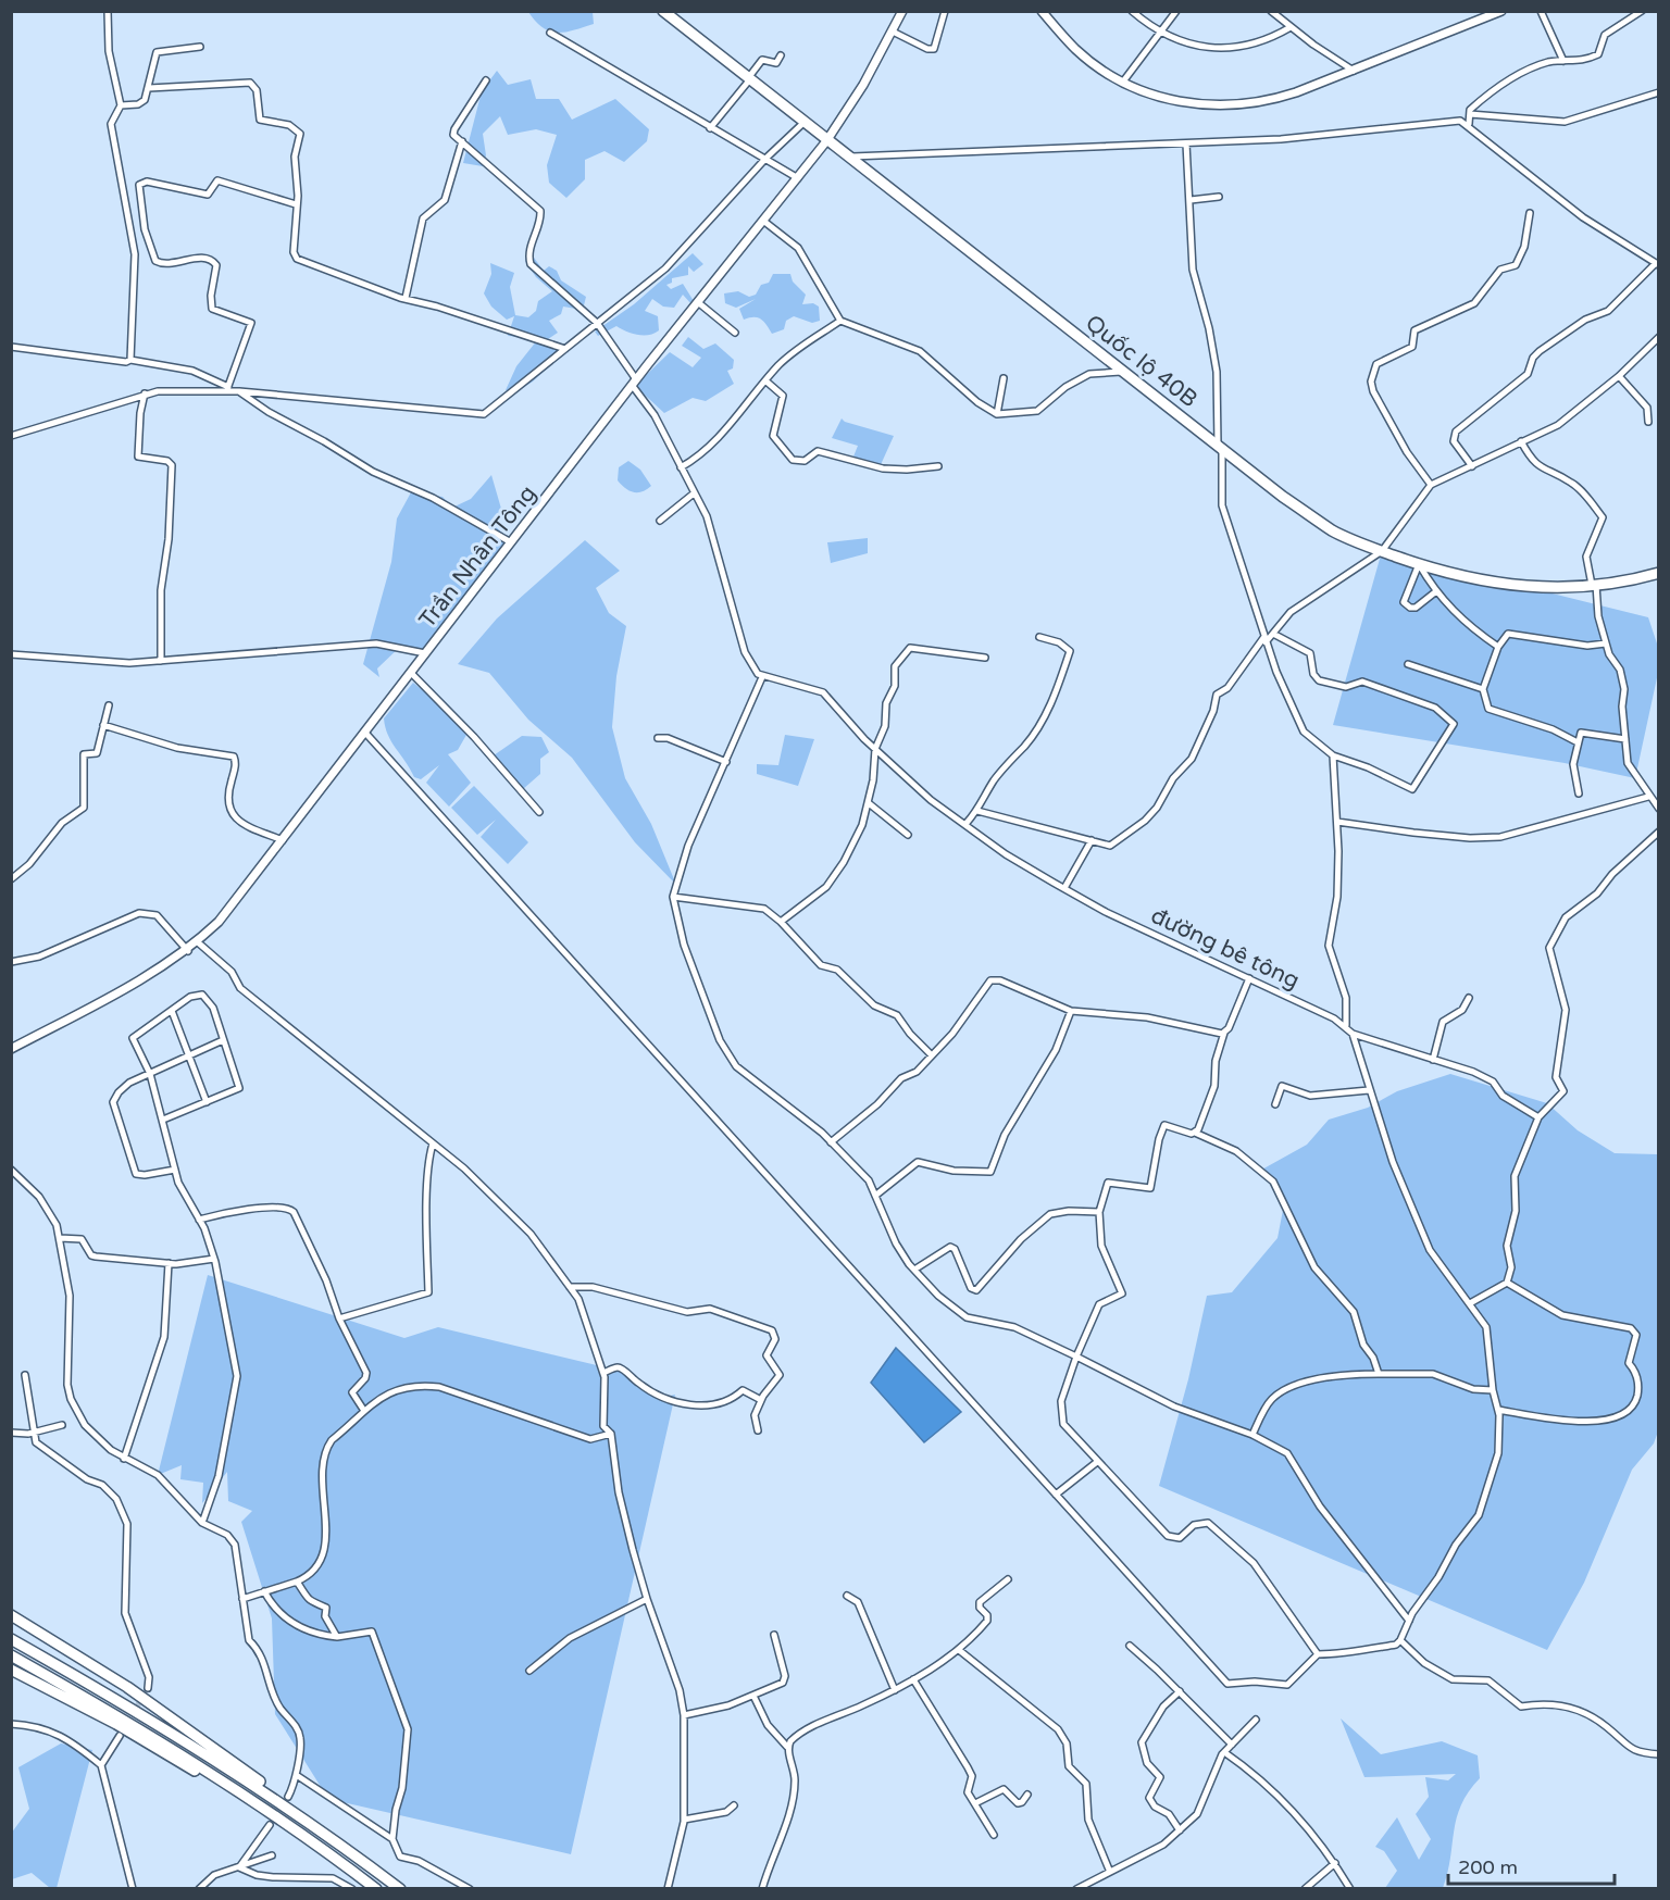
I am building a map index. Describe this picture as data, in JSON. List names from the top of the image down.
{
  "streets": {
    "highway": ["Quốc lộ 40B"],
    "street": ["Trần Nhân Tông", "đường bê tông"]
  },
  "crossings": [
    ["Quốc lộ 40B", "Trần Nhân Tông"]
  ],
  "scale_bar": "200 m"
}
